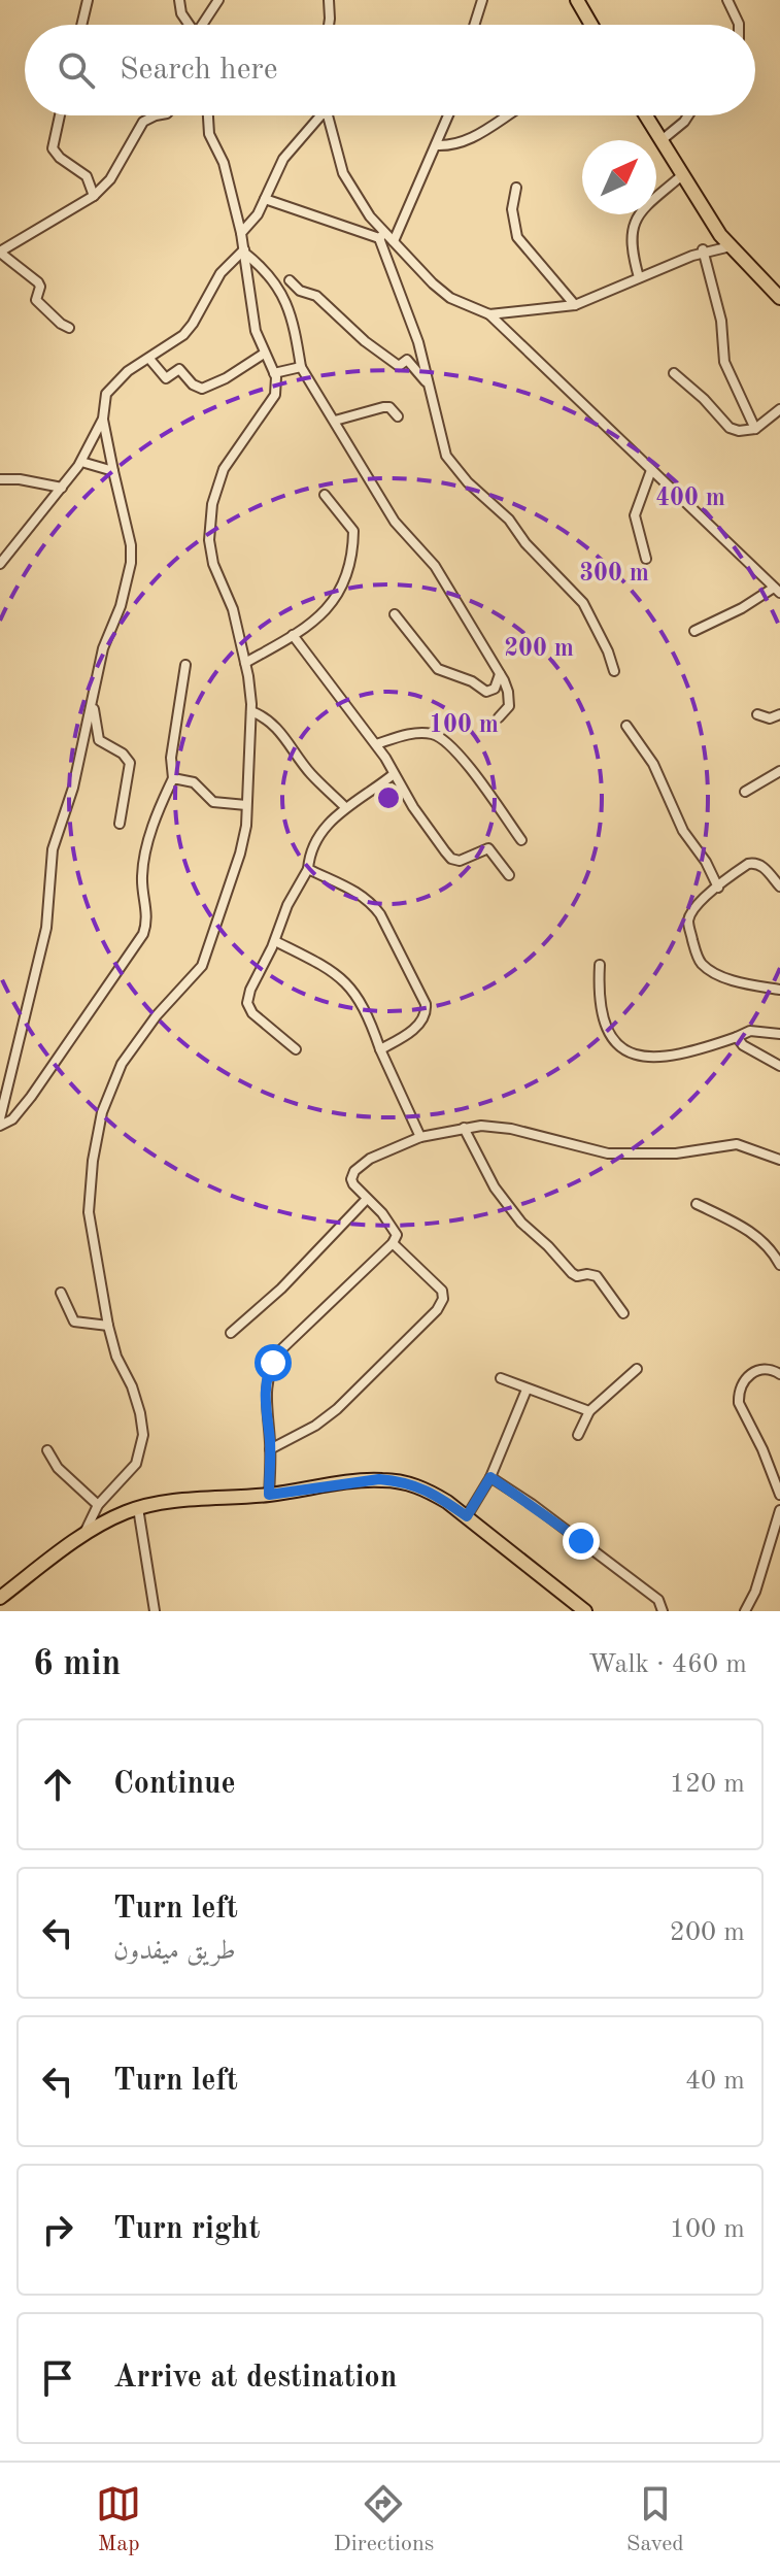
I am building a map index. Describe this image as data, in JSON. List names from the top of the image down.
{
  "north": "top right",
  "page": {
    "search": "Search here",
    "heading": ["6 min", "Walk · 460 m"],
    "list": [
      ["Continue", "120 m"],
      ["Turn left", "طريق ميفدون", "200 m"],
      ["Turn left", "40 m"],
      ["Turn right", "100 m"],
      "Arrive at destination"
    ],
    "nav": ["Map", "Directions", "Saved"]
  },
  "rings": [
    "400 m",
    "300 m",
    "200 m",
    "100 m"
  ]
}
